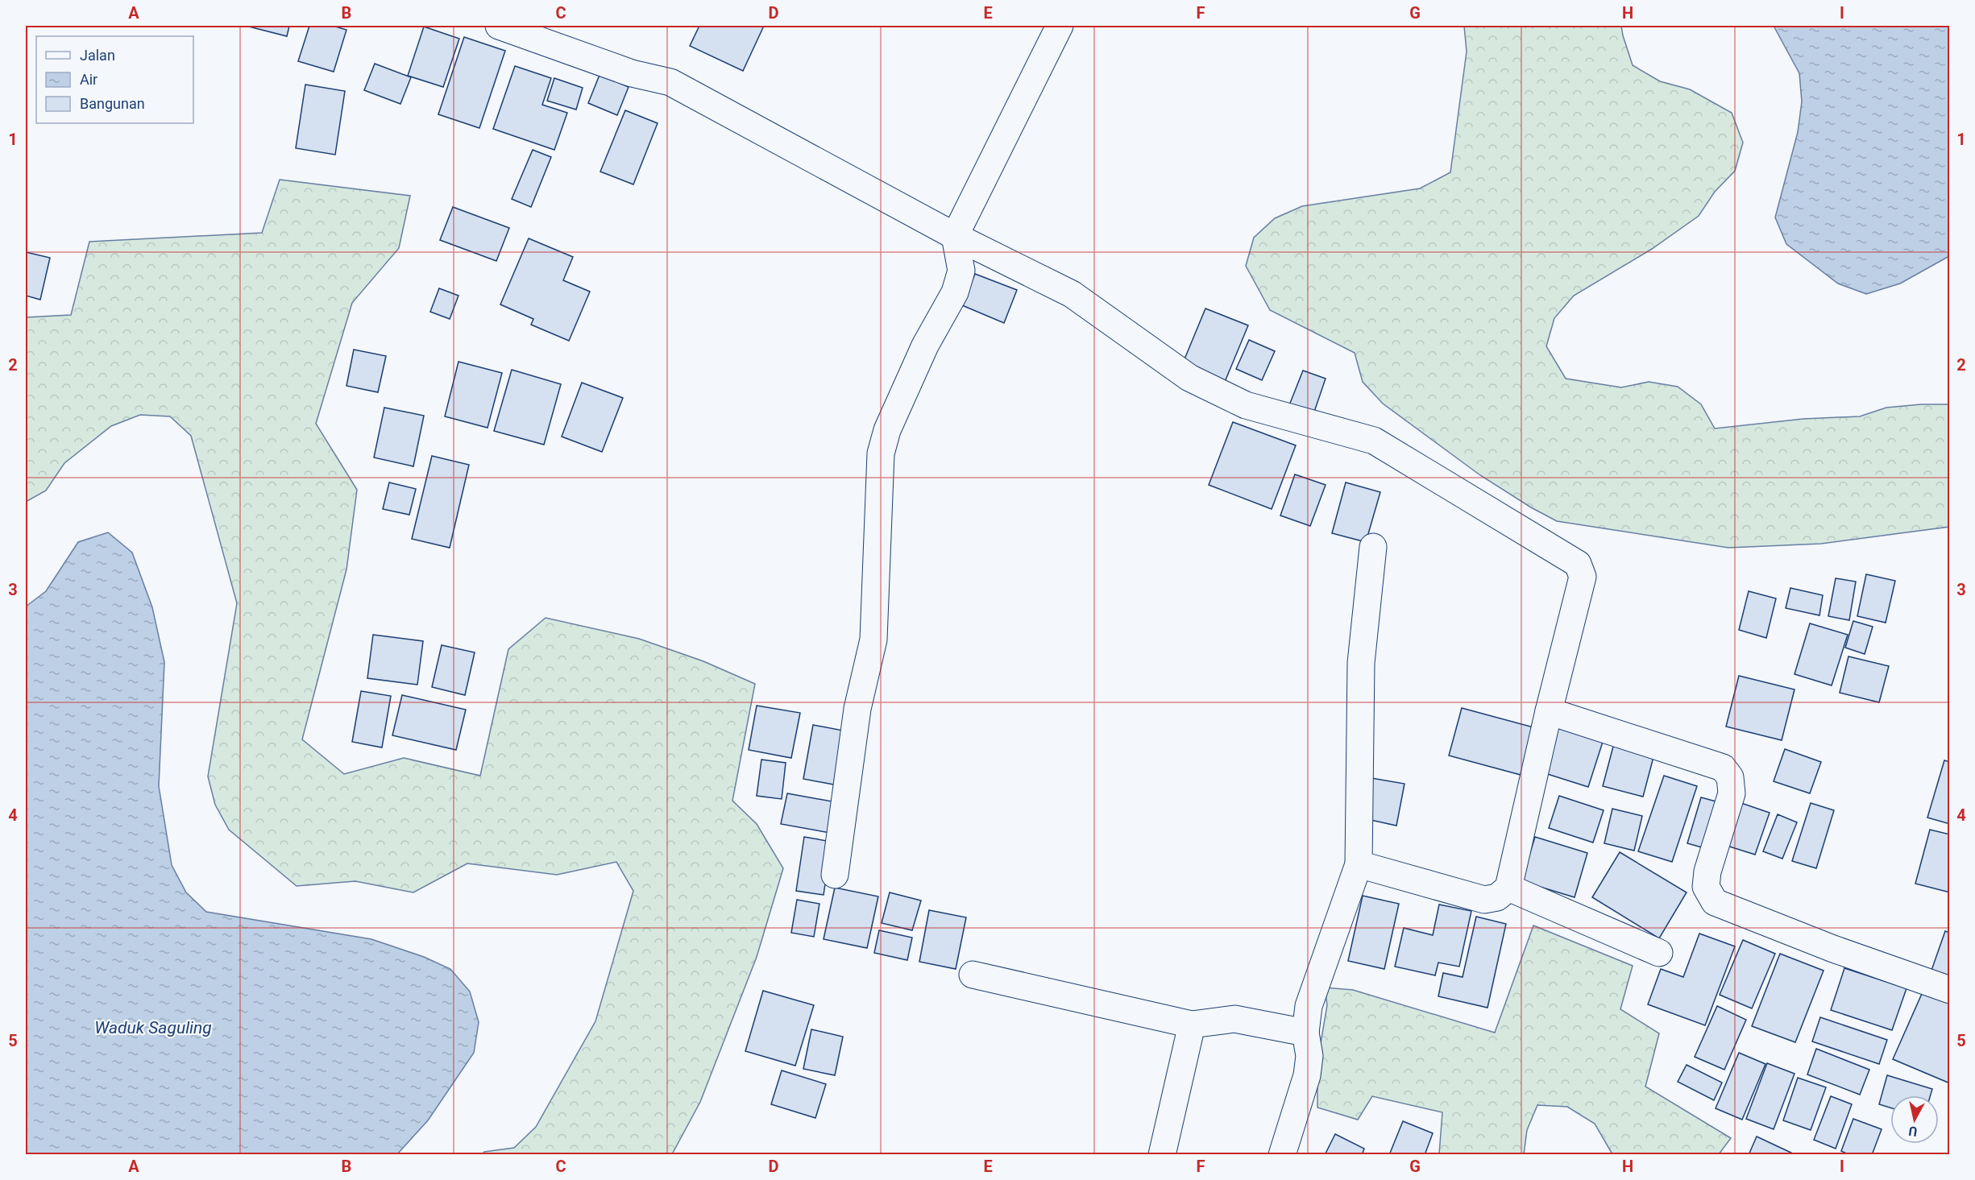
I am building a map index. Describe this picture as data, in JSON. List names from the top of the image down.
{
  "water": ["Waduk Saguling"],
  "legend": ["Jalan", "Air", "Bangunan"],
  "north": "bottom",
  "grid": {
    "columns": [
      "A",
      "B",
      "C",
      "D",
      "E",
      "F",
      "G",
      "H",
      "I"
    ],
    "rows": [
      "1",
      "2",
      "3",
      "4",
      "5"
    ]
  }
}
